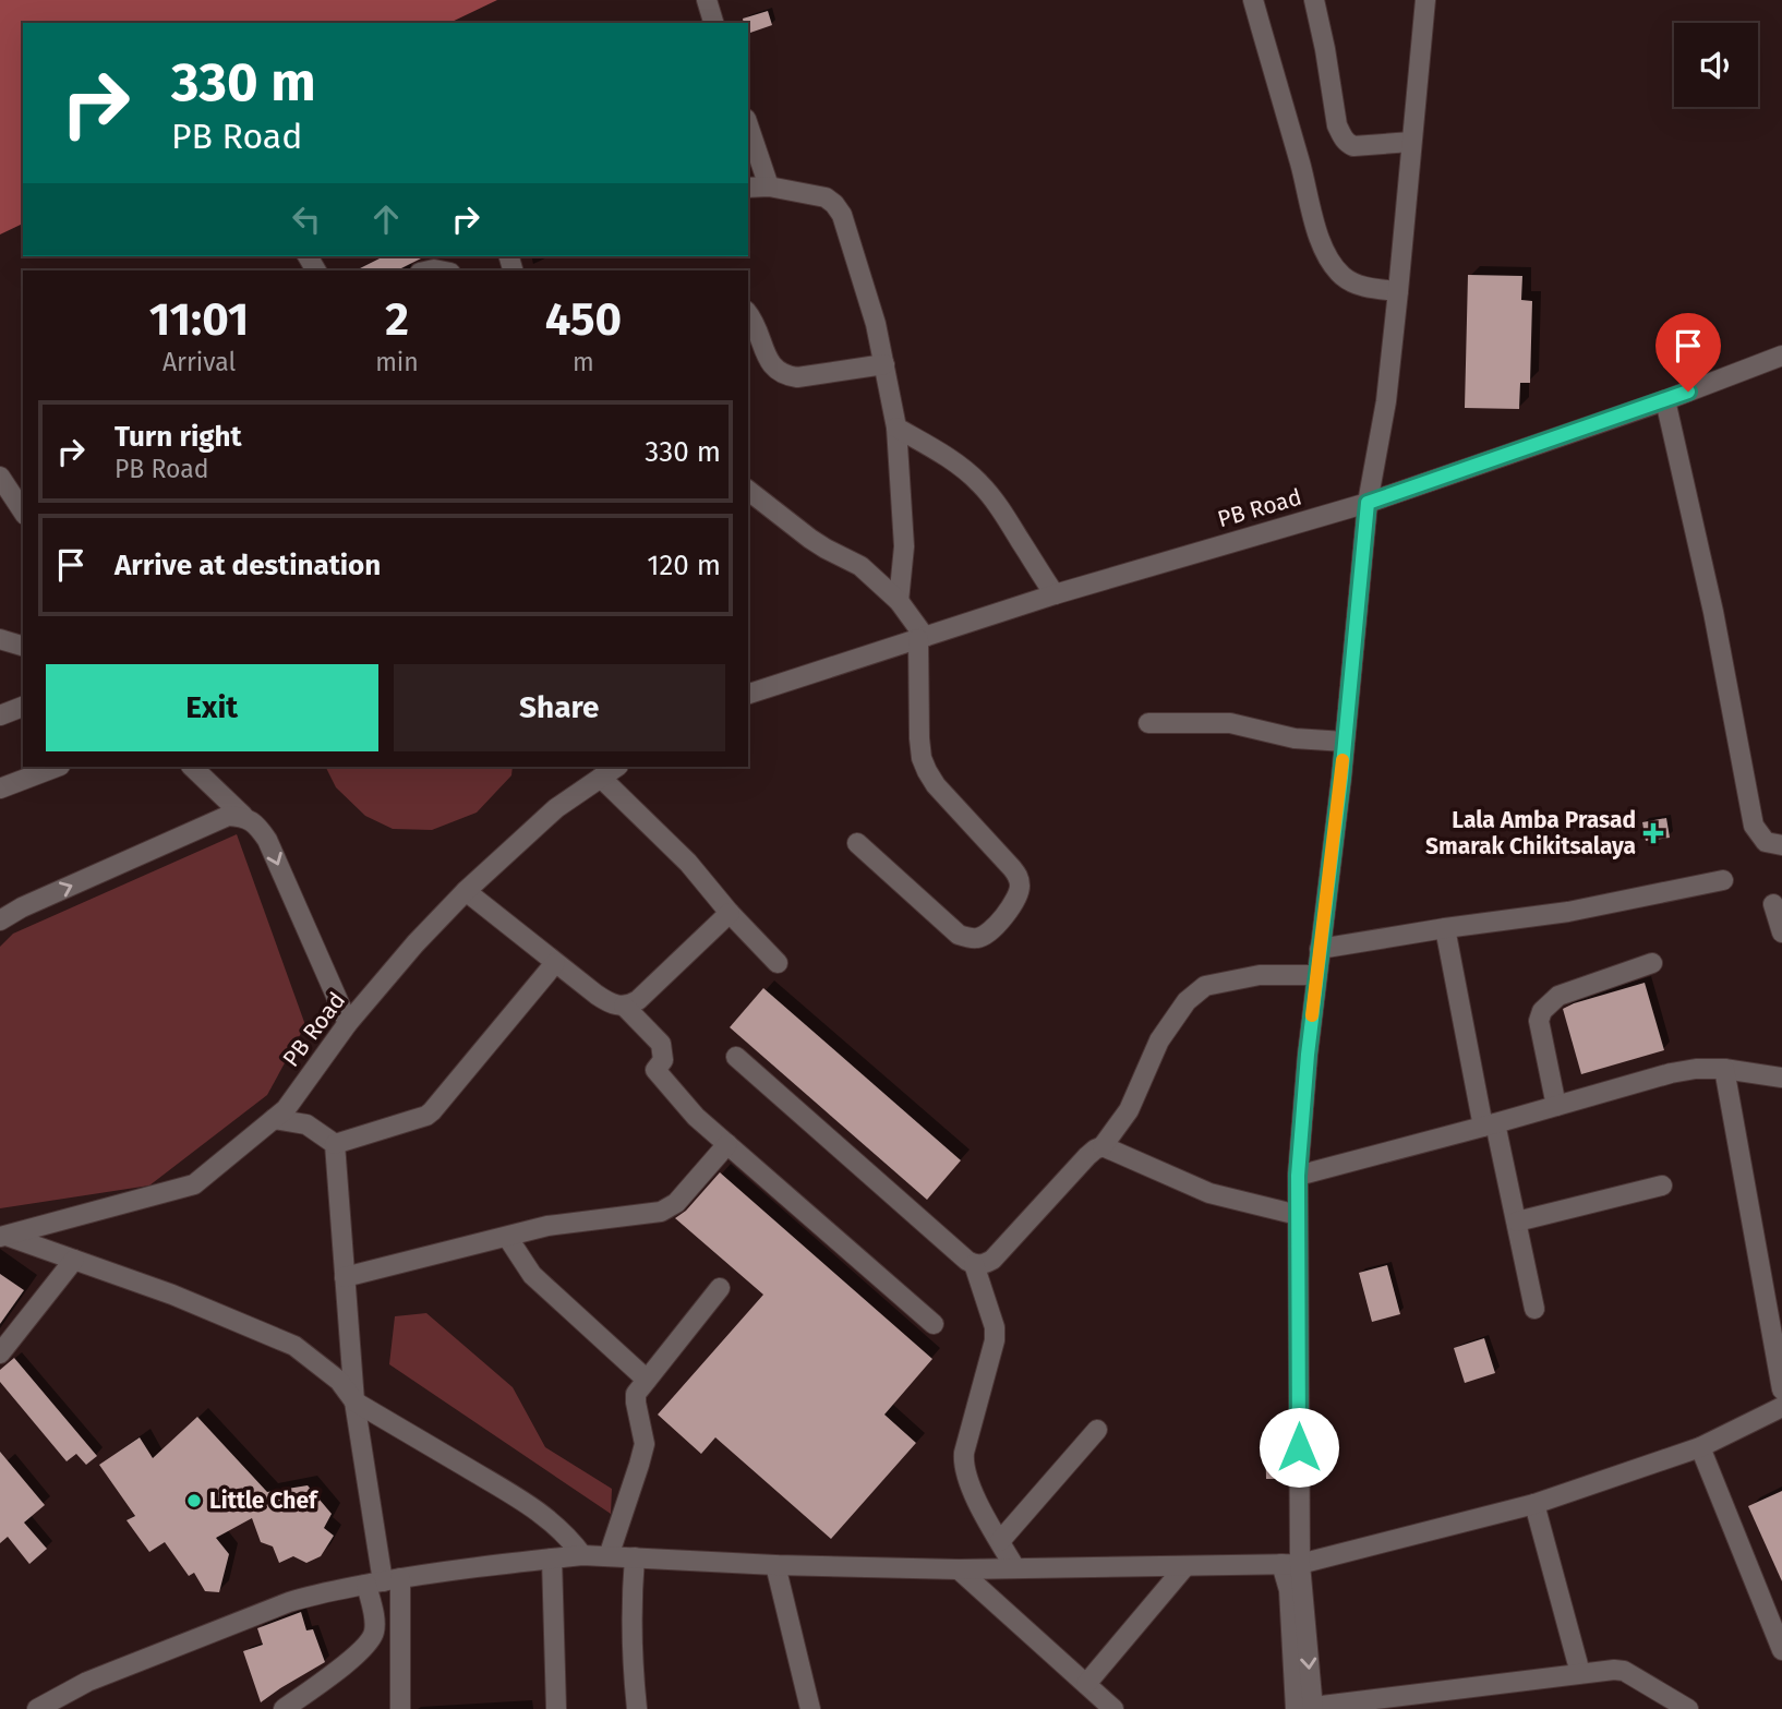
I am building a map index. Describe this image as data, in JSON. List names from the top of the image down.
{
  "streets": {
    "street": ["PB Road"]
  },
  "places": {
    "health": ["Lala Amba Prasad Smarak Chikitsalaya"],
    "other": ["Little Chef"]
  },
  "page": {
    "turn": ["330 m", "PB Road"],
    "eta": [
      "11:01",
      "Arrival",
      "2",
      "min",
      "450",
      "m"
    ],
    "list": [
      {
        "name": "Turn right",
        "note": "PB Road",
        "value": "330 m"
      },
      {
        "name": "Arrive at destination",
        "value": "120 m"
      }
    ],
    "buttons": ["Exit", "Share"]
  }
}
